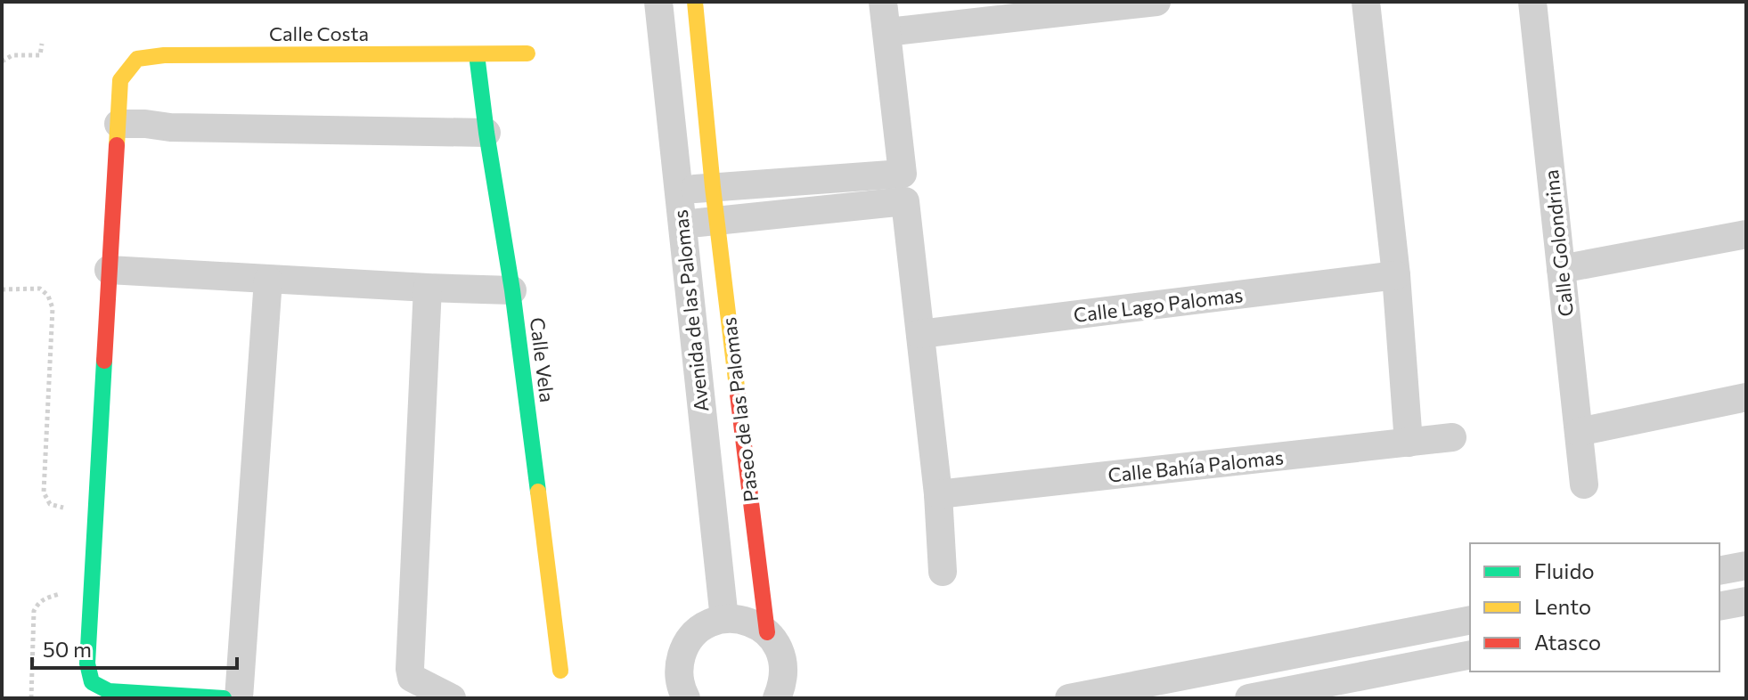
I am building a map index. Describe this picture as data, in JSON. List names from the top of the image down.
{
  "streets": {
    "street": [
      "Calle Costa",
      "Calle Golondrina",
      "Calle Lago Palomas",
      "Avenida de las Palomas",
      "Calle Vela",
      "Paseo de las Palomas",
      "Calle Bahía Palomas"
    ]
  },
  "crossings": [
    ["Calle Costa", "Calle Vela"]
  ],
  "legend": ["Fluido", "Lento", "Atasco"],
  "scale_bar": "50 m"
}
